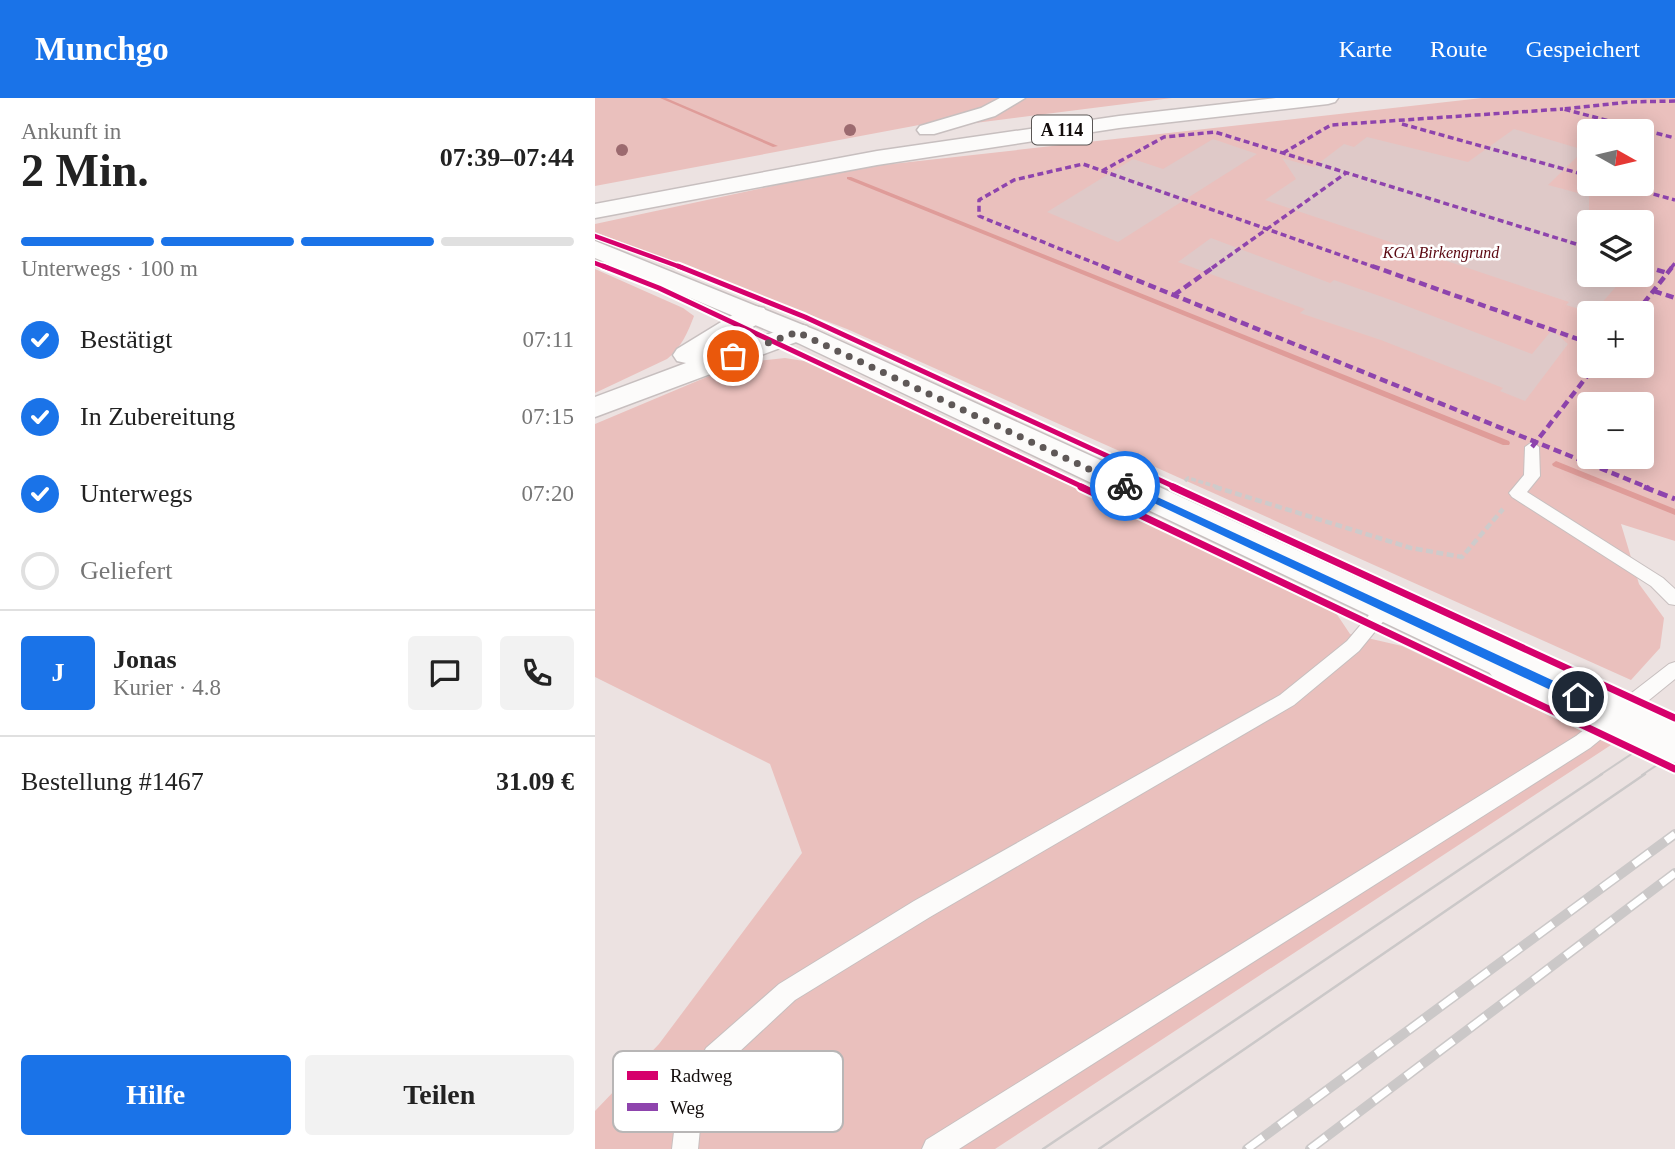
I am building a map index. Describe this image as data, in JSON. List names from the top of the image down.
{
  "streets": {
    "main road": ["A 114"]
  },
  "parks": ["KGA Birkengrund"],
  "legend": ["Radweg", "Weg"],
  "north": "right",
  "page": {
    "header": "Munchgo",
    "nav": ["Karte", "Route", "Gespeichert"],
    "heading": ["2 Min.", "Ankunft in", "07:39–07:44"],
    "panel": [
      "Jonas",
      "Kurier · 4.8",
      "Bestellung #1467",
      "31.09 €"
    ],
    "map_buttons": ["+", "−"],
    "bar": "Unterwegs · 100 m",
    "list": [
      ["Bestätigt", "07:11"],
      ["In Zubereitung", "07:15"],
      ["Unterwegs", "07:20"],
      "Geliefert"
    ],
    "round": "J",
    "buttons": ["Hilfe", "Teilen"]
  }
}
